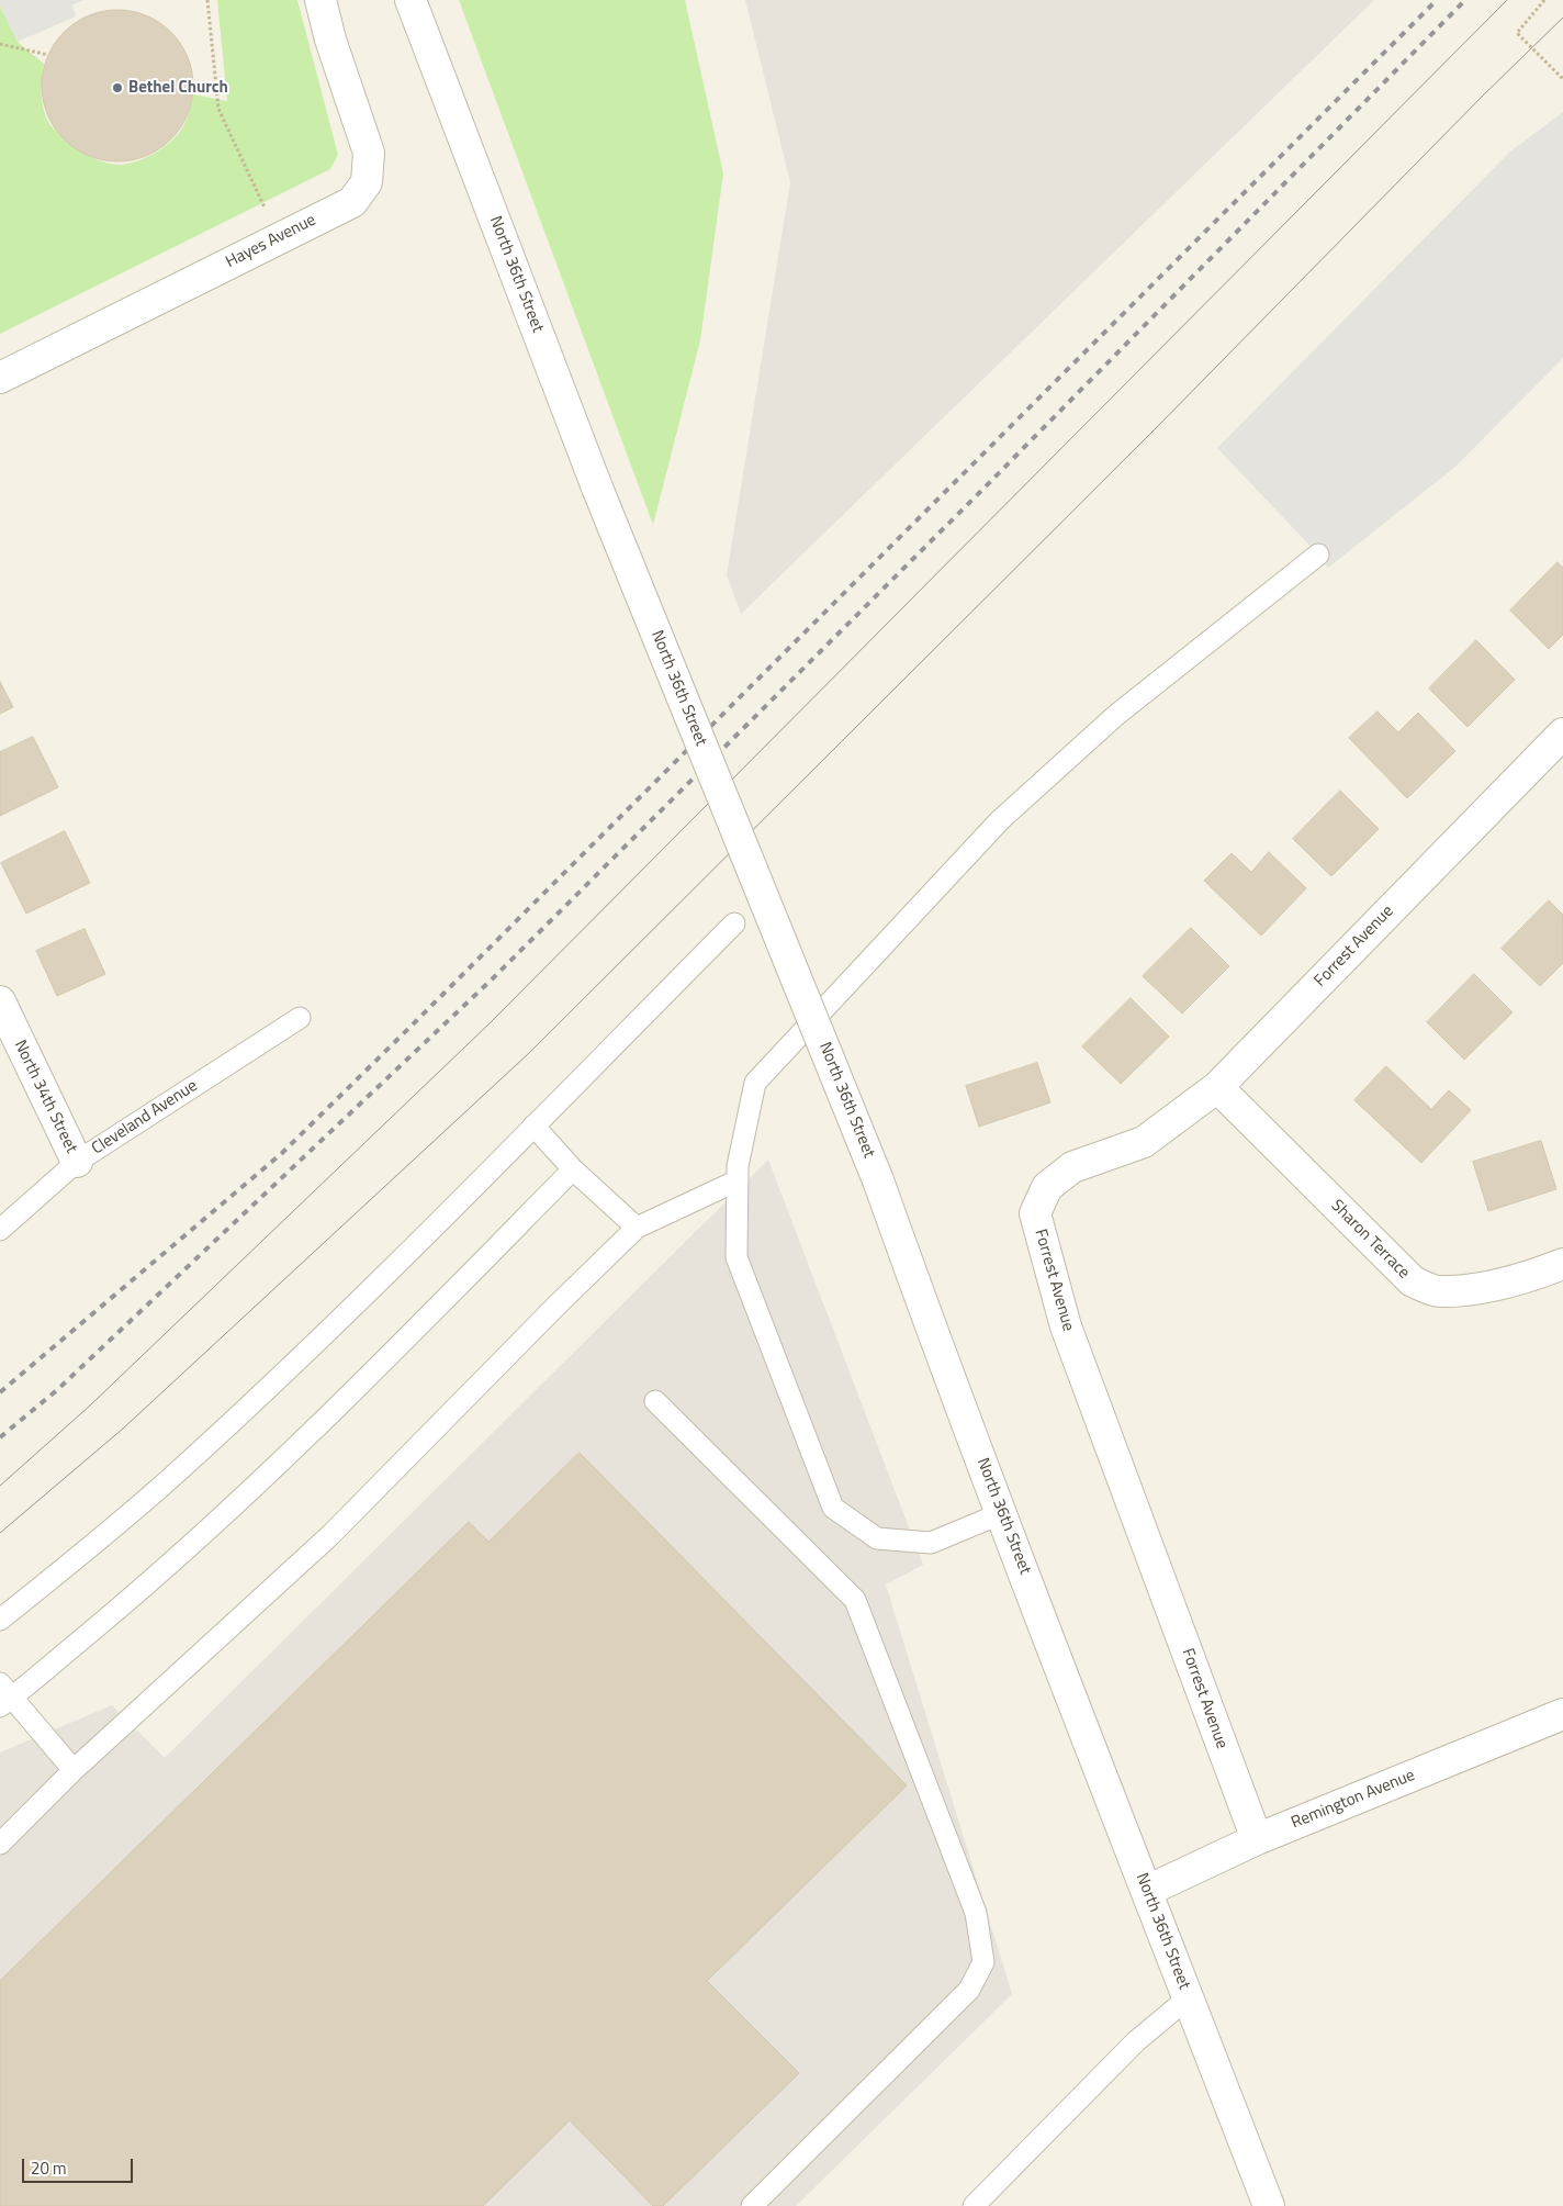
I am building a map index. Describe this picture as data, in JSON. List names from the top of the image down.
{
  "streets": {
    "street": [
      "Hayes Avenue",
      "North 36th Street",
      "Forrest Avenue",
      "North 34th Street",
      "Sharon Terrace",
      "Remington Avenue"
    ],
    "lane": ["Cleveland Avenue"]
  },
  "crossings": [
    ["North 36th Street", "Remington Avenue"],
    ["Forrest Avenue", "Sharon Terrace"],
    ["Forrest Avenue", "Remington Avenue"],
    ["North 34th Street", "Cleveland Avenue"]
  ],
  "places": ["Bethel Church"],
  "scale_bar": "20 m"
}
